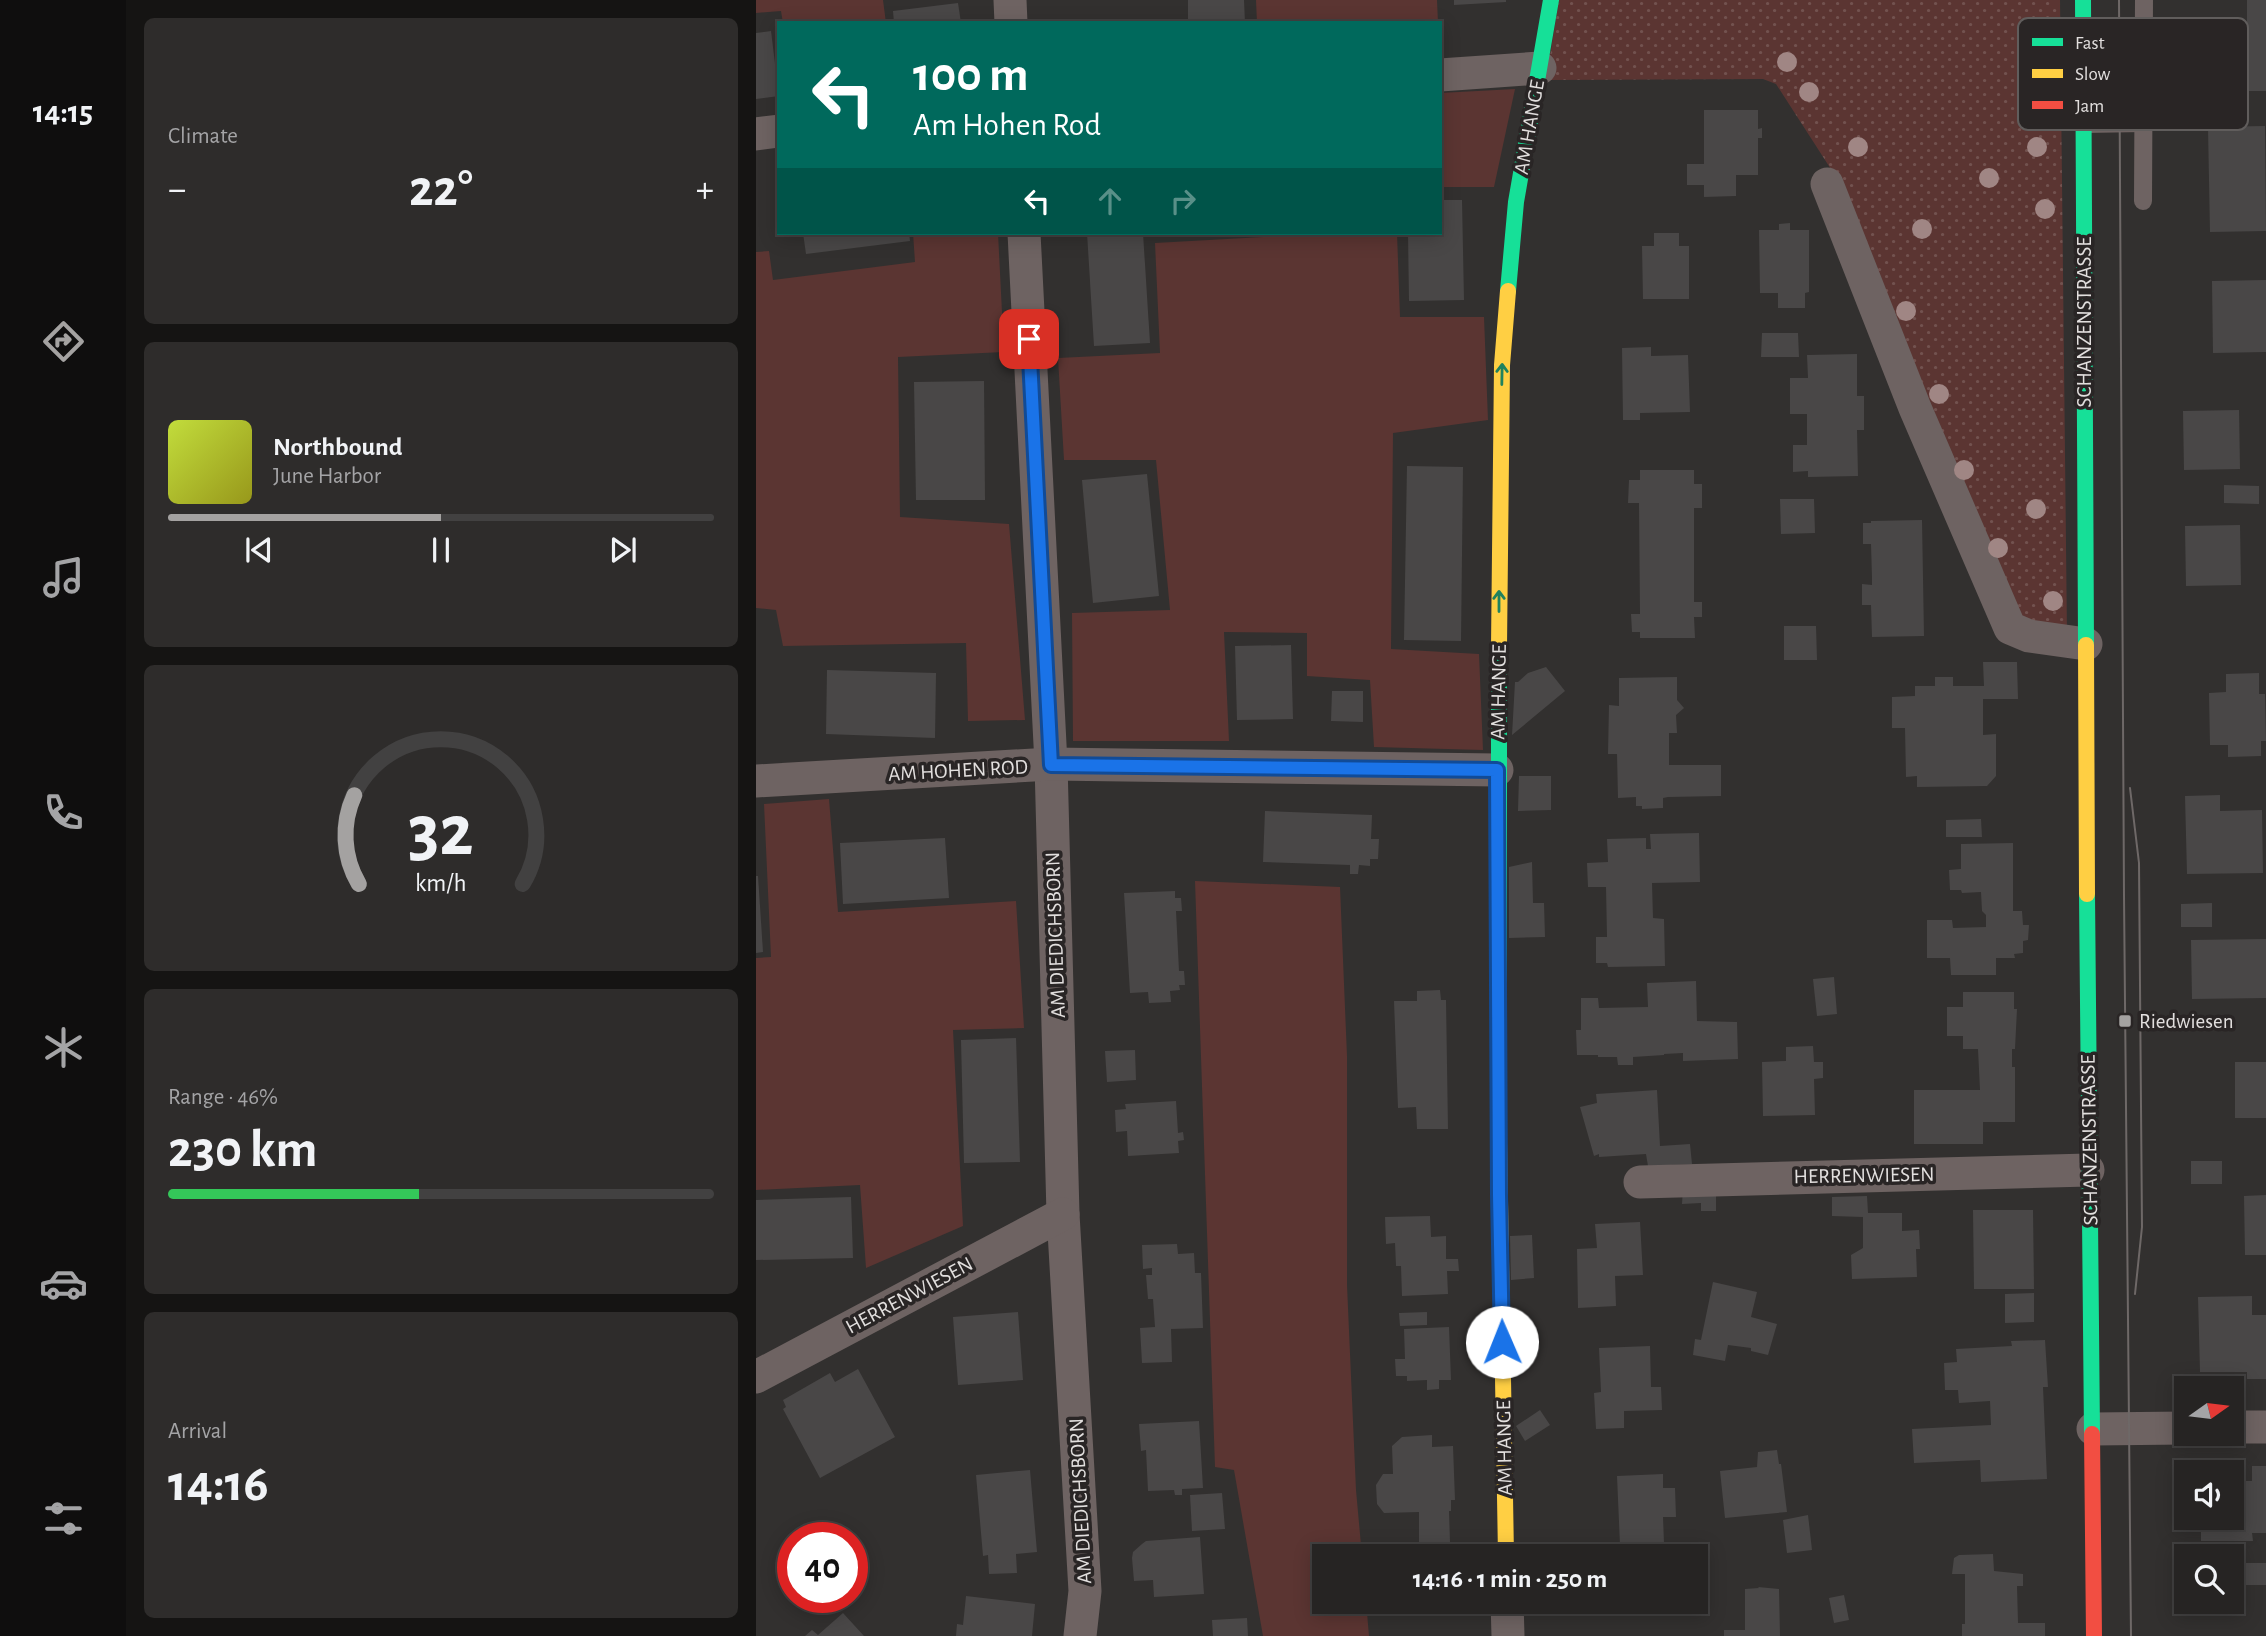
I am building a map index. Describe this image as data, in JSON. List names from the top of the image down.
{
  "streets": {
    "street": [
      "AM HANGE",
      "SCHANZENSTRASSE",
      "AM HOHEN ROD",
      "AM DIEDICHSBORN",
      "HERRENWIESEN"
    ]
  },
  "crossings": [
    ["AM HANGE", "AM HOHEN ROD"],
    ["SCHANZENSTRASSE", "HERRENWIESEN"],
    ["AM HOHEN ROD", "AM DIEDICHSBORN"],
    ["AM DIEDICHSBORN", "HERRENWIESEN"]
  ],
  "one_way": ["AM HANGE"],
  "places": {
    "transit": ["Riedwiesen"]
  },
  "legend": ["Fast", "Slow", "Jam"],
  "north": "right",
  "page": {
    "tabs": "14:15",
    "tile": [
      "Climate",
      ["Range · 46%", "230 km"],
      ["Arrival", "14:16"]
    ],
    "turn": ["100 m", "Am Hohen Rod"],
    "heat": ["−", "22°", "+"],
    "song": ["Northbound", "June Harbor"],
    "limit": "40",
    "trip": "14:16 · 1 min · 250 m",
    "gauge": ["32", "km/h"]
  }
}
